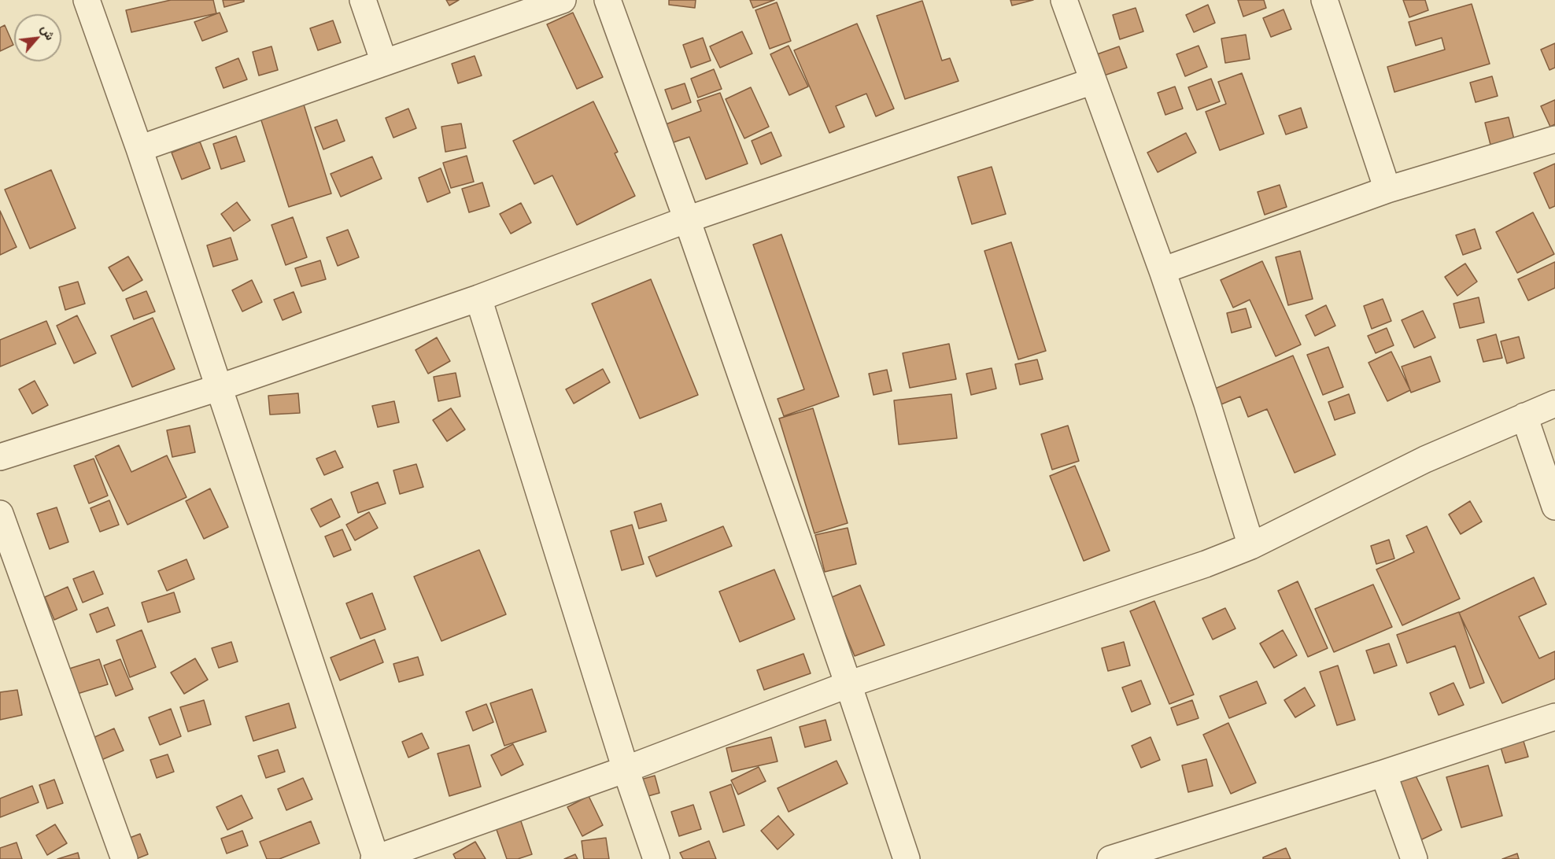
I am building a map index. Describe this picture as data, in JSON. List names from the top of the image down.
{
  "north": "top right"
}
